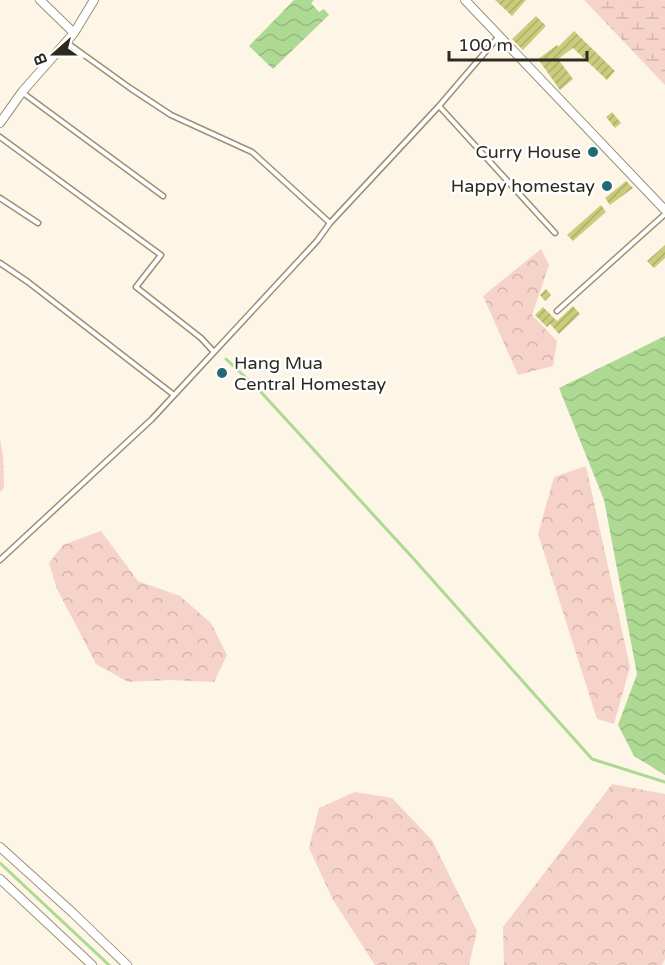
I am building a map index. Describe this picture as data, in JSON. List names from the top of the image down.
{
  "places": ["Curry House", "Happy homestay", "Hang Mua Central Homestay"],
  "scale_bar": "100 m",
  "north": "left"
}
